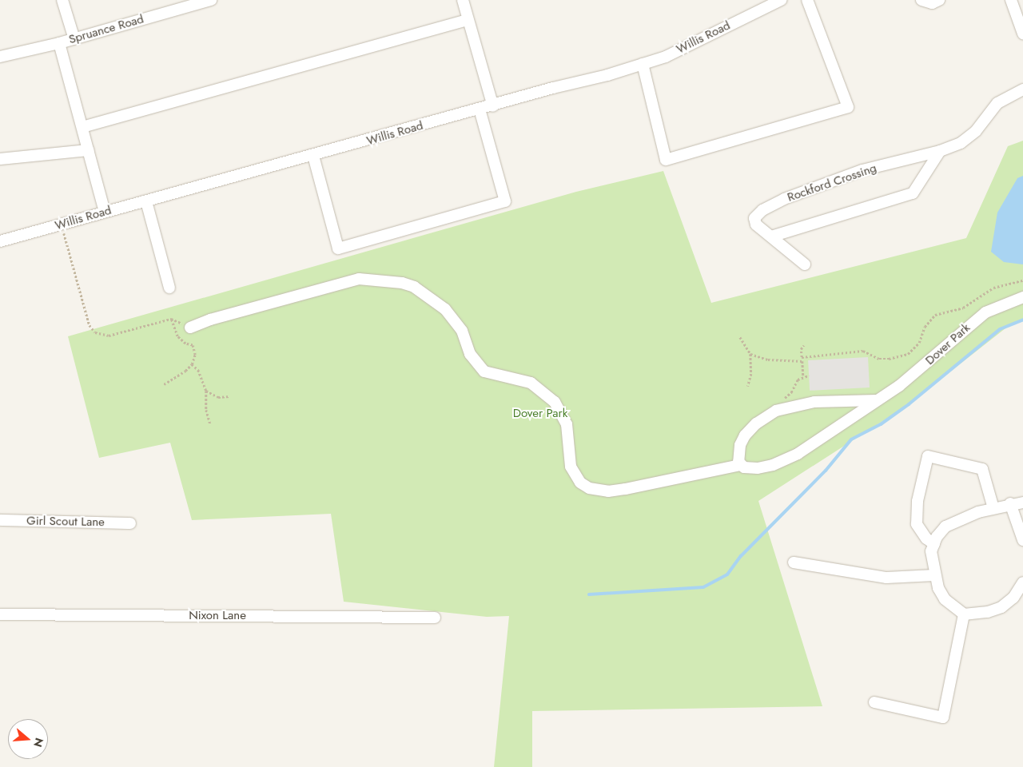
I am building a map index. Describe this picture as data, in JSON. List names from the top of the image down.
{
  "streets": {
    "street": [
      "Spruance Road",
      "Willis Road",
      "Rockford Crossing",
      "Dover Park",
      "Girl Scout Lane",
      "Nixon Lane"
    ]
  },
  "parks": ["Dover Park"],
  "north": "right"
}
